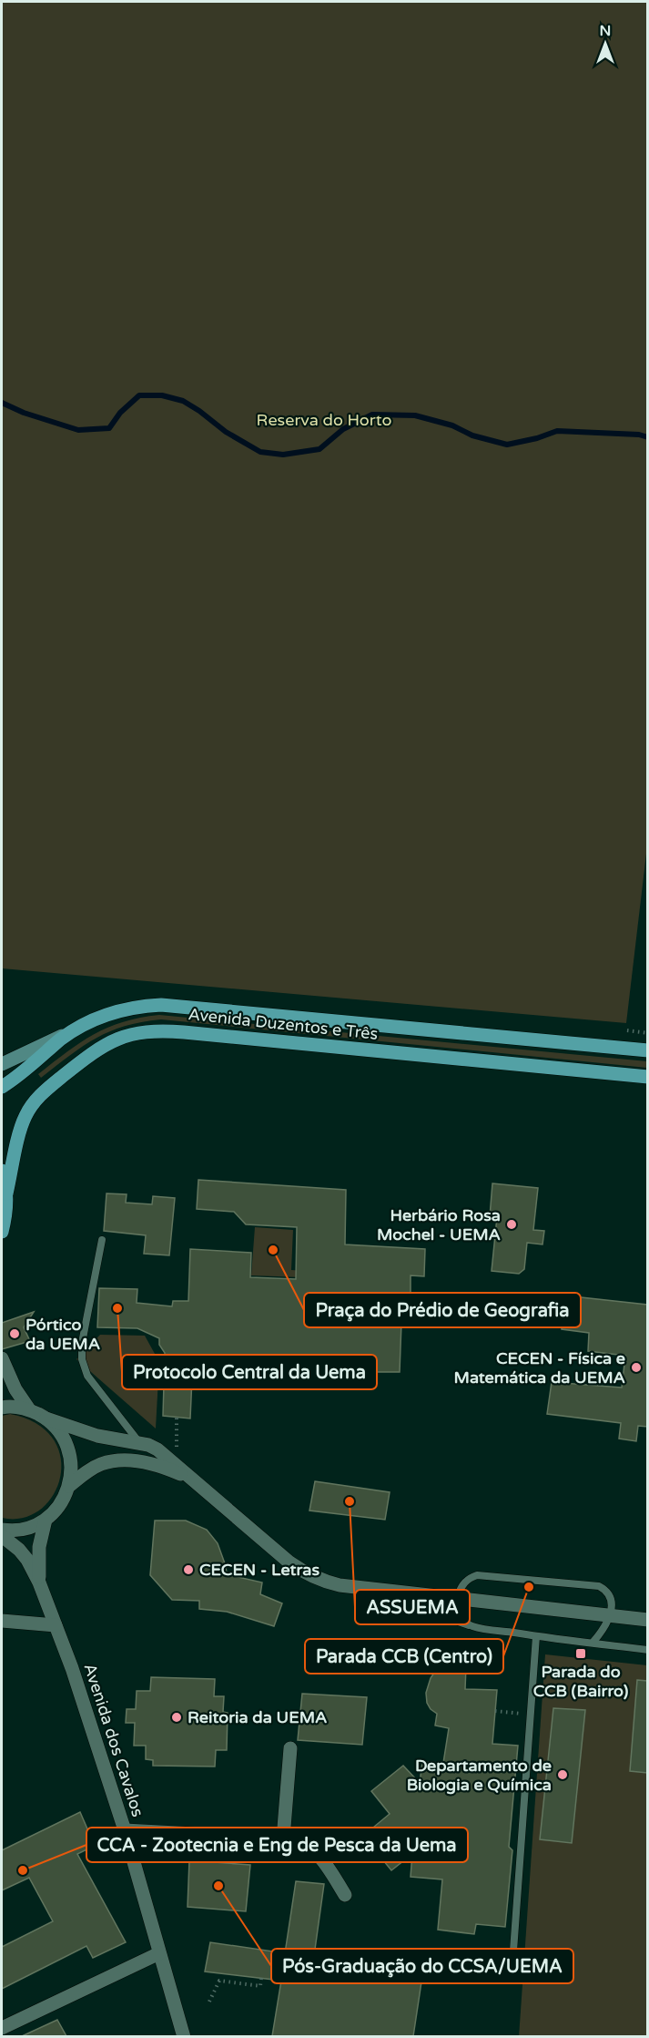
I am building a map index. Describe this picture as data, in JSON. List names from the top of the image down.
{
  "streets": {
    "main road": ["Avenida Duzentos e Três"],
    "street": ["Avenida dos Cavalos"]
  },
  "parks": ["Reserva do Horto"],
  "places": {
    "other": [
      "Herbário Rosa Mochel - UEMA",
      "Praça do Prédio de Geografia",
      "Protocolo Central da Uema",
      "Pórtico da UEMA",
      "CECEN - Física e Matemática da UEMA",
      "ASSUEMA",
      "CECEN - Letras",
      "Parada CCB (Centro)",
      "Reitoria da UEMA",
      "Departamento de Biologia e Química",
      "CCA - Zootecnia e Eng de Pesca da Uema",
      "Pós-Graduação do CCSA/UEMA"
    ],
    "transit": ["Parada do CCB (Bairro)"]
  },
  "north": "top"
}
